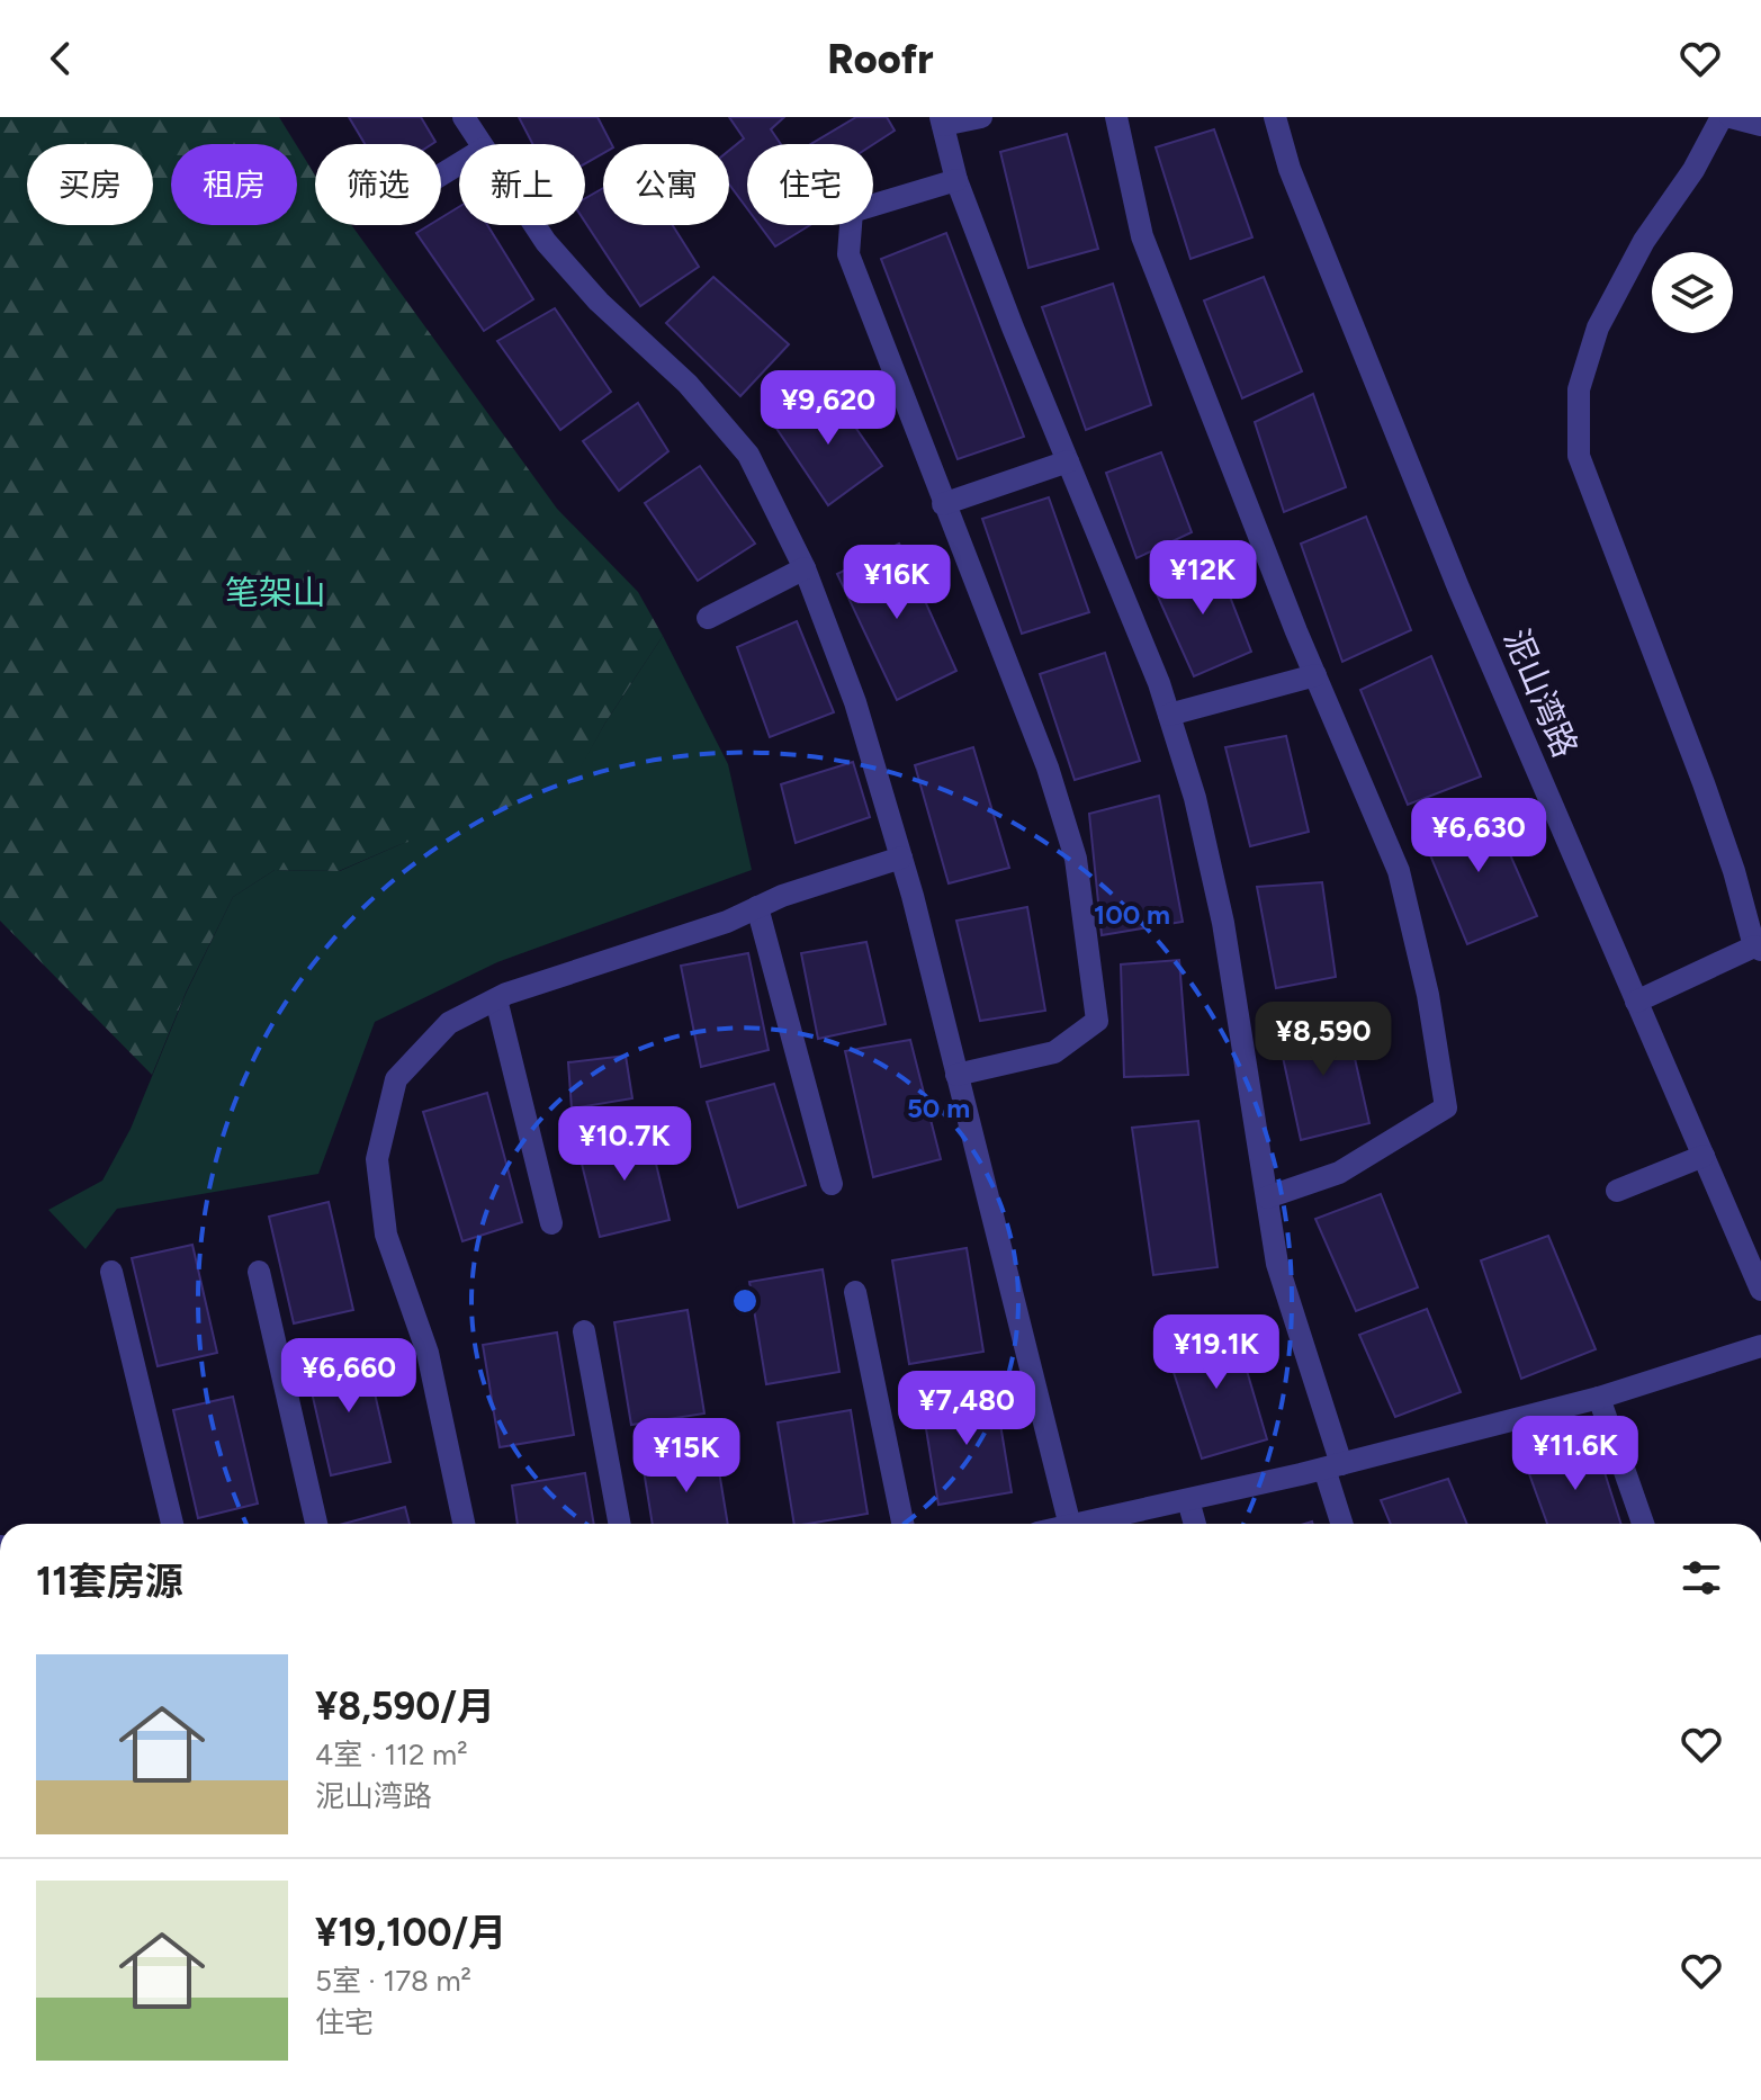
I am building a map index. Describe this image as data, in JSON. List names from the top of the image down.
{
  "streets": {
    "street": ["泥山湾路"]
  },
  "parks": ["笔架山"],
  "page": {
    "header": "Roofr",
    "chip": [
      "买房",
      "租房",
      "筛选",
      "新上",
      "公寓",
      "住宅"
    ],
    "price": [
      "¥9,620",
      "¥12K",
      "¥16K",
      "¥6,630",
      "¥8,590",
      "¥10.7K",
      "¥19.1K",
      "¥6,660",
      "¥7,480",
      "¥11.6K",
      "¥15K"
    ],
    "heading": "11套房源",
    "list": [
      {
        "name": "¥8,590/月",
        "note": "4室 · 112 m² · 泥山湾路"
      },
      {
        "name": "¥19,100/月",
        "note": "5室 · 178 m² · 住宅"
      }
    ]
  },
  "rings": ["100 m", "50 m"]
}
